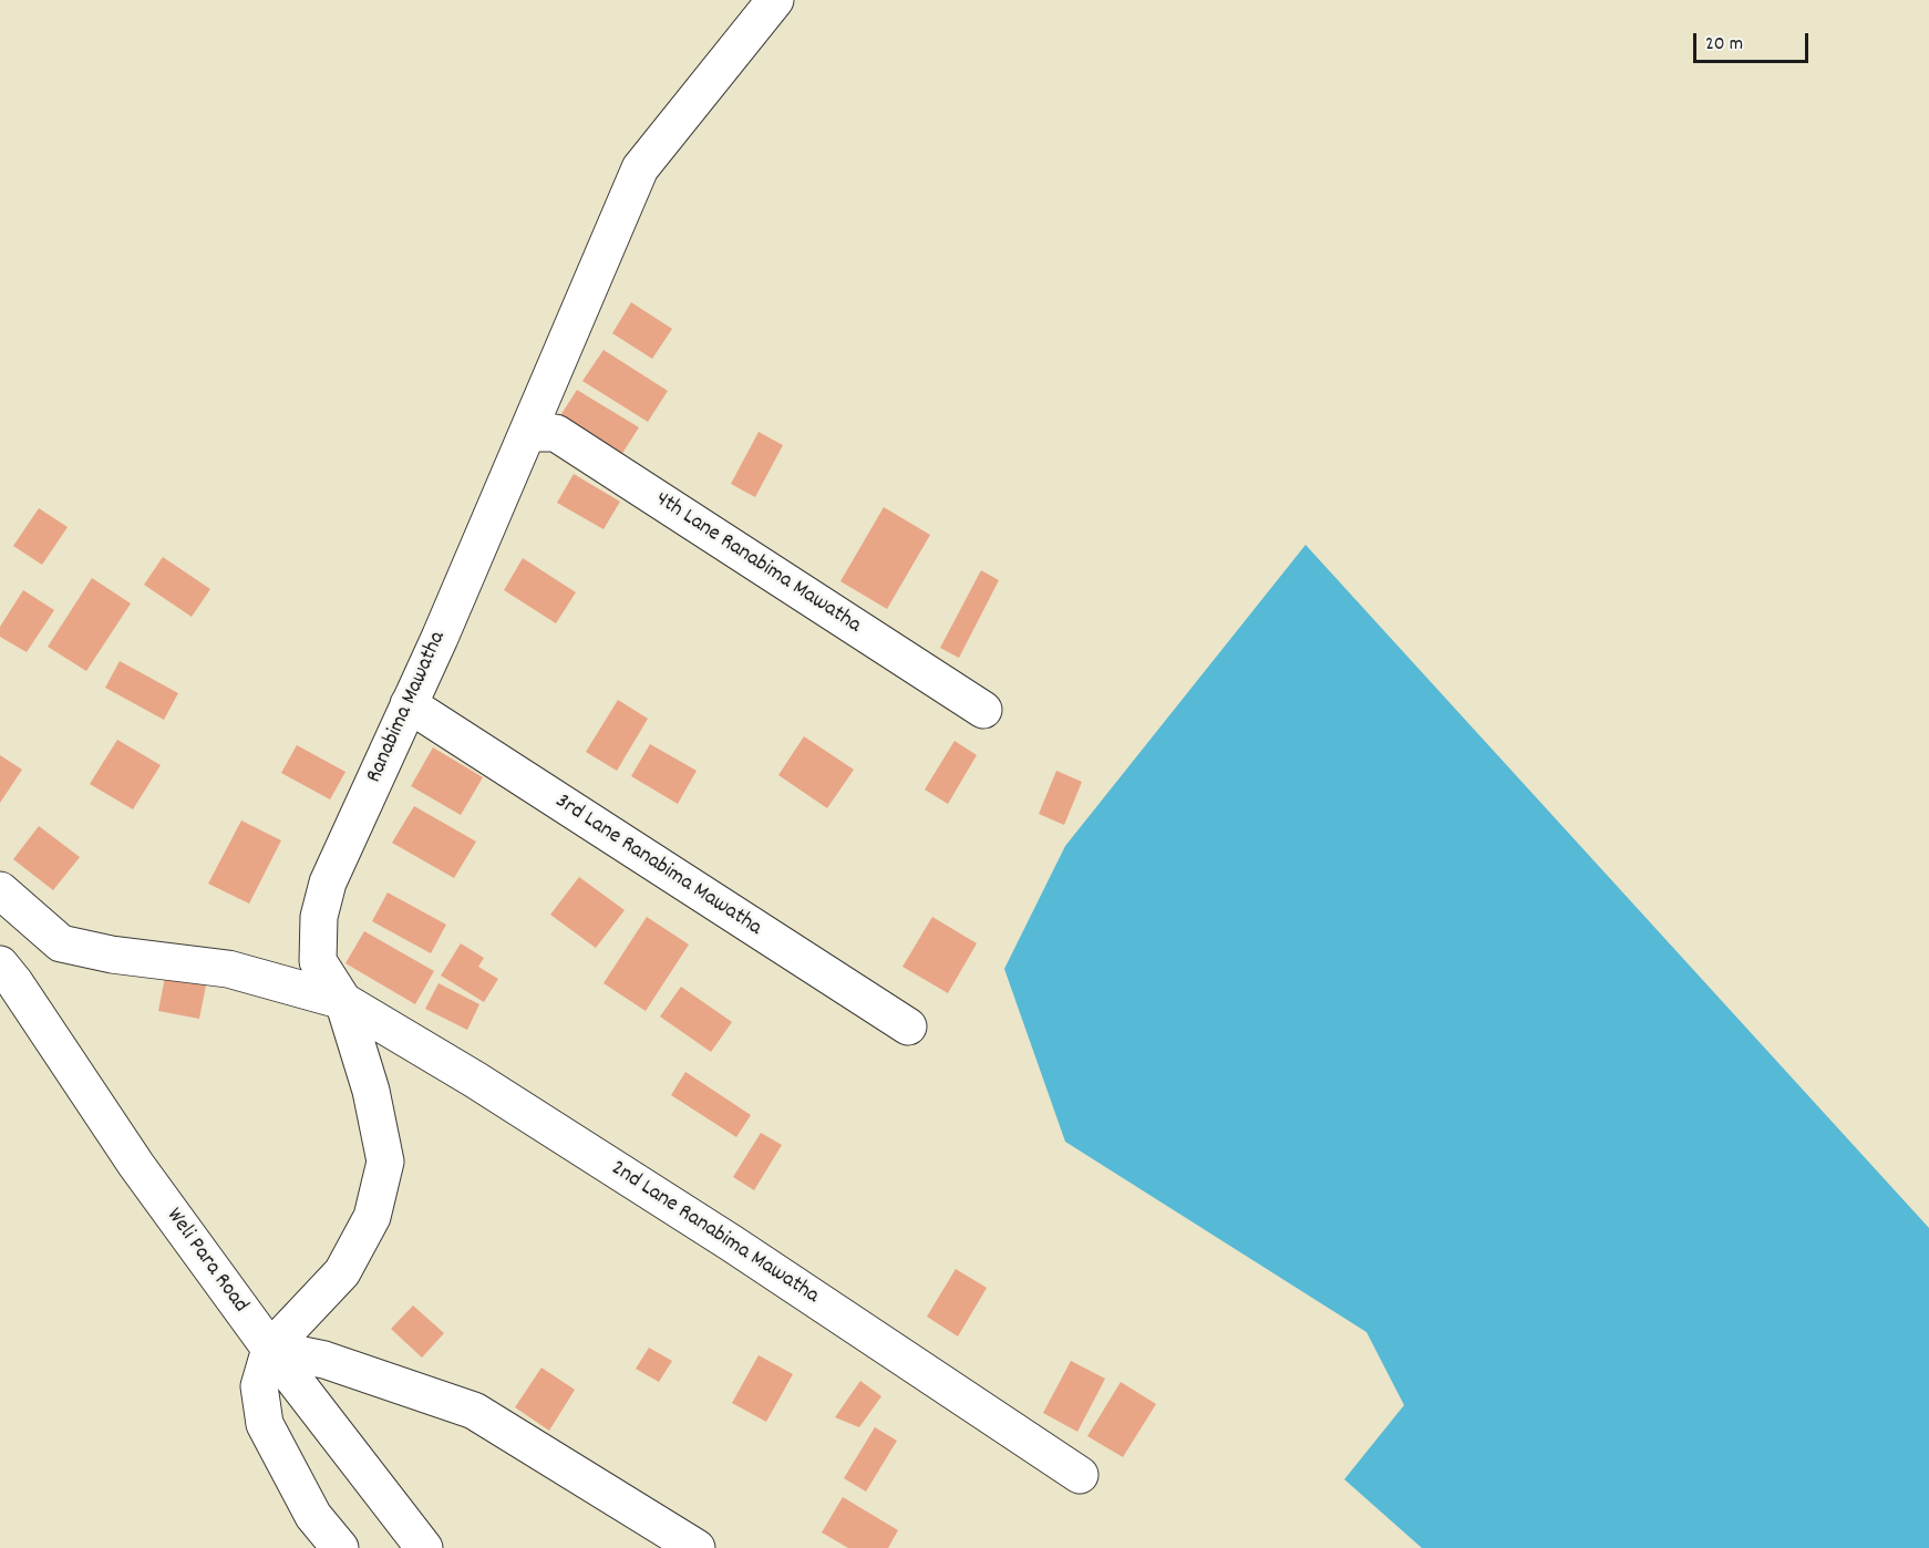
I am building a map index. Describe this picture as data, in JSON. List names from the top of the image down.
{
  "streets": {
    "street": [
      "4th Lane Ranabima Mawatha",
      "Ranabima Mawatha",
      "3rd Lane Ranabima Mawatha",
      "2nd Lane Ranabima Mawatha",
      "Weli Para Road"
    ]
  },
  "crossings": [
    ["4th Lane Ranabima Mawatha", "Ranabima Mawatha"],
    ["Ranabima Mawatha", "3rd Lane Ranabima Mawatha"],
    ["Ranabima Mawatha", "2nd Lane Ranabima Mawatha"],
    ["Ranabima Mawatha", "Weli Para Road"]
  ],
  "scale_bar": "20 m"
}
